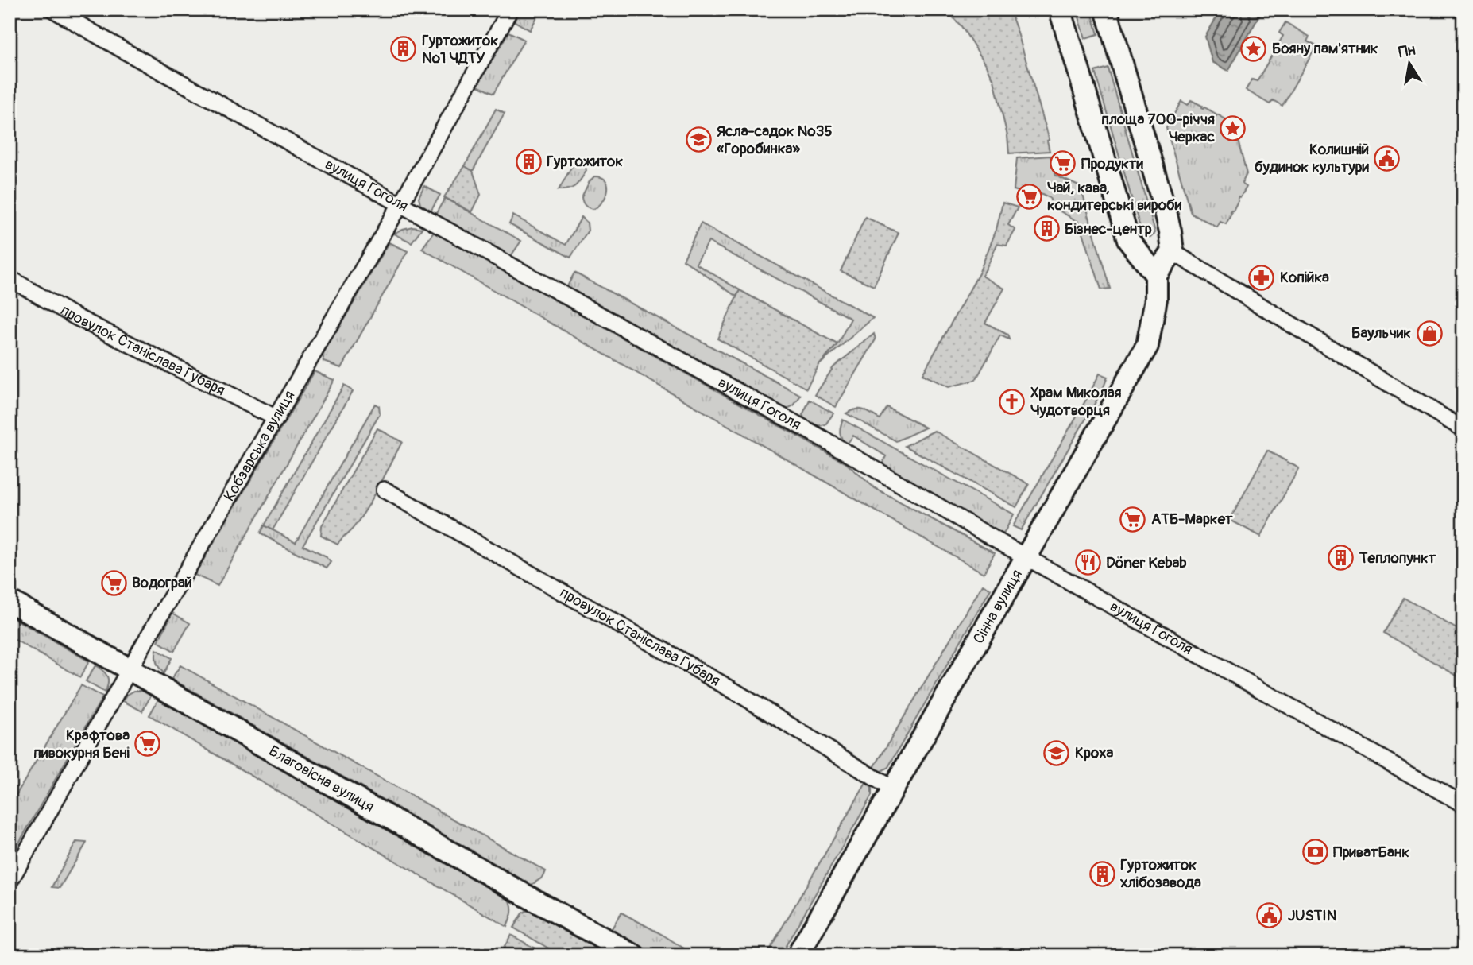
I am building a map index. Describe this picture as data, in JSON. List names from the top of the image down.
{
  "streets": {
    "main road": ["Сінна вулиця", "Благовісна вулиця"],
    "street": ["вулиця Гоголя", "провулок Станіслава Губаря", "Кобзарська вулиця"]
  },
  "crossings": [
    ["вулиця Гоголя", "Кобзарська вулиця"],
    ["вулиця Гоголя", "Сінна вулиця"],
    ["провулок Станіслава Губаря", "Кобзарська вулиця"],
    ["провулок Станіслава Губаря", "Сінна вулиця"],
    ["Кобзарська вулиця", "Благовісна вулиця"]
  ],
  "places": {
    "place": ["Бояну пам'ятник", "площа 700-річчя Черкас"],
    "building": [
      "Гуртожиток №1 ЧДТУ",
      "Гуртожиток",
      "Бізнес-центр",
      "Теплопункт",
      "Гуртожиток хлібозавода"
    ],
    "school or university": ["Ясла-садок №35 «Горобинка»", "Кроха"],
    "public building": ["Колишній будинок культури", "JUSTIN"],
    "supermarket": [
      "Продукти",
      "Чай, кава, кондитерські вироби",
      "АТБ-Маркет",
      "Водограй",
      "Крафтова пивокурня Бені"
    ],
    "pharmacy": ["Копійка"],
    "shop": ["Баульчик"],
    "church": ["Храм Миколая Чудотворця"],
    "restaurant": ["Döner Kebab"],
    "bank": ["ПриватБанк"]
  },
  "north": "top"
}
